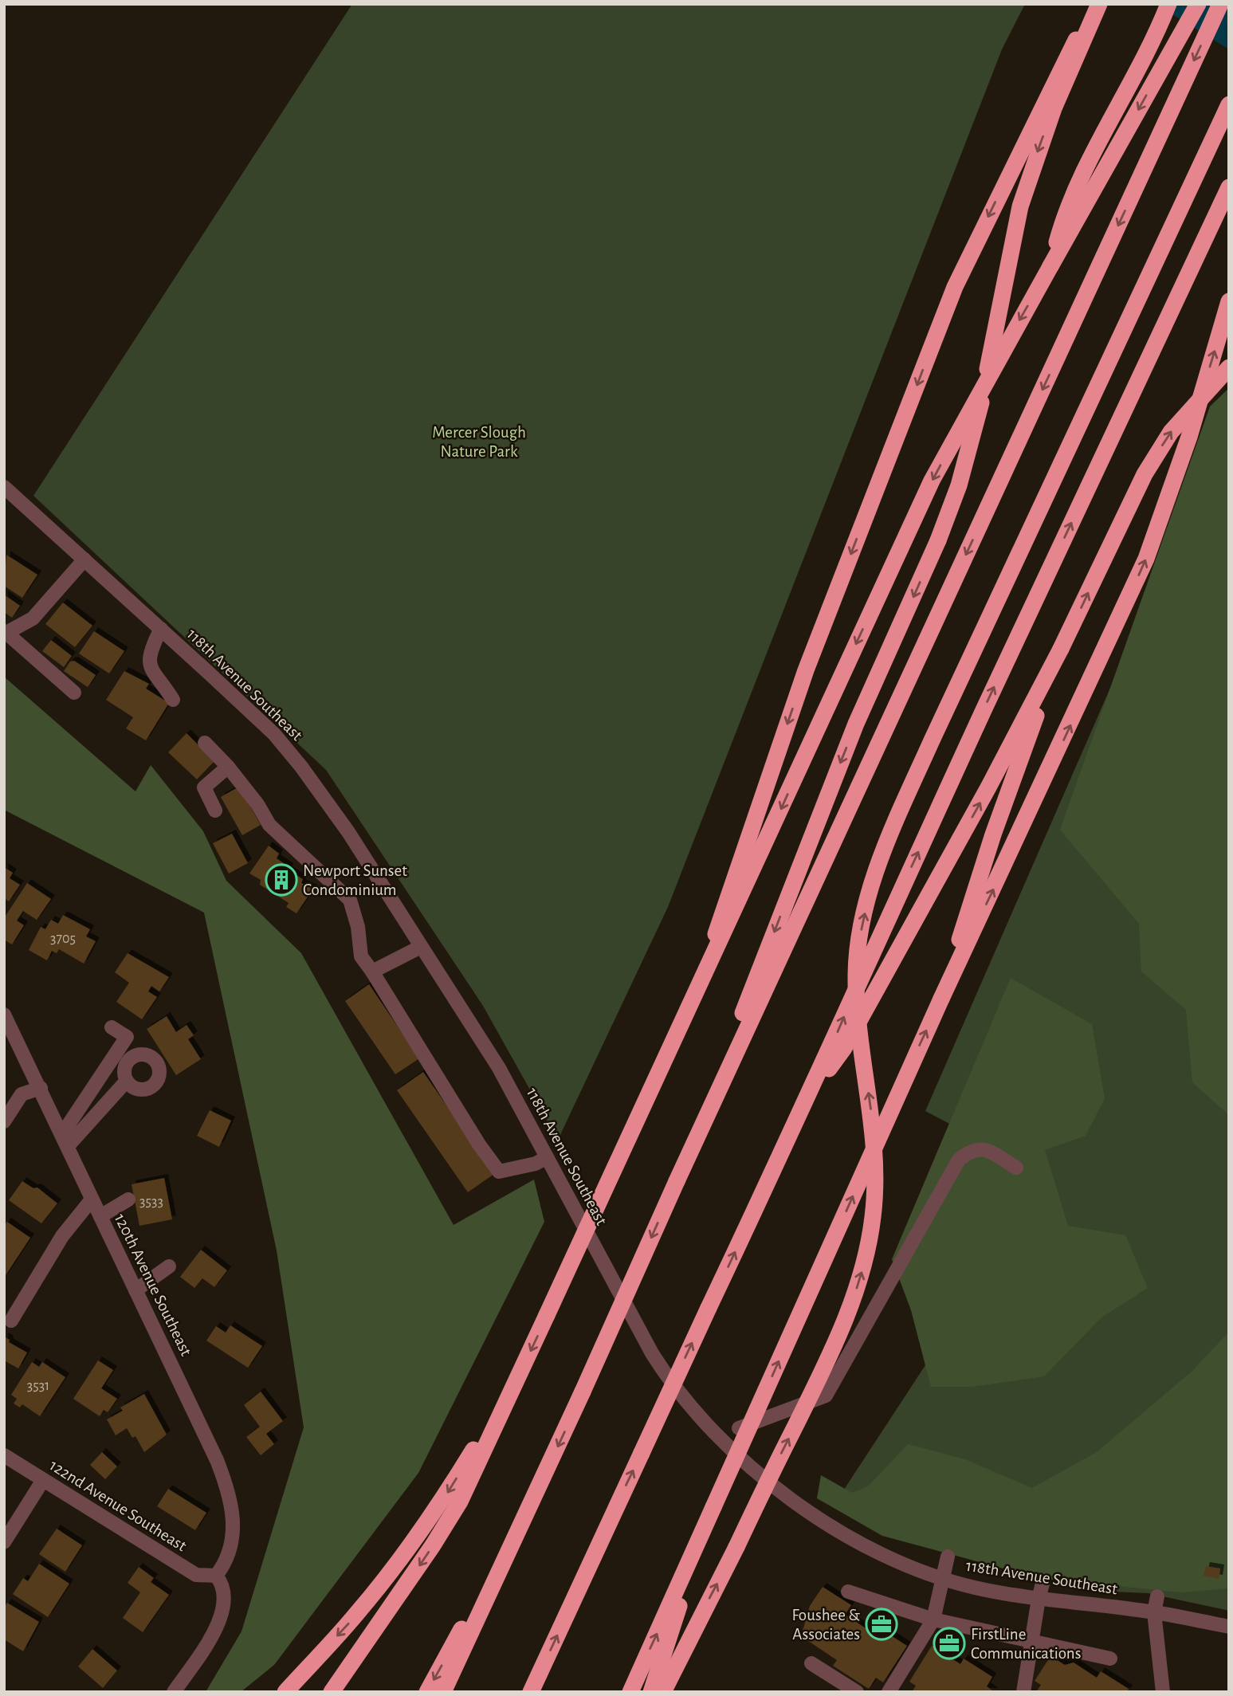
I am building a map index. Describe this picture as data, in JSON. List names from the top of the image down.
{
  "streets": {
    "street": ["118th Avenue Southeast", "120th Avenue Southeast", "122nd Avenue Southeast"]
  },
  "crossings": [
    ["120th Avenue Southeast", "122nd Avenue Southeast"]
  ],
  "parks": ["Mercer Slough Nature Park"],
  "places": {
    "building": ["Newport Sunset Condominium"],
    "office": ["Foushee & Associates", "FirstLine Communications"]
  },
  "house_numbers": ["3705", "3533", "3531"]
}
